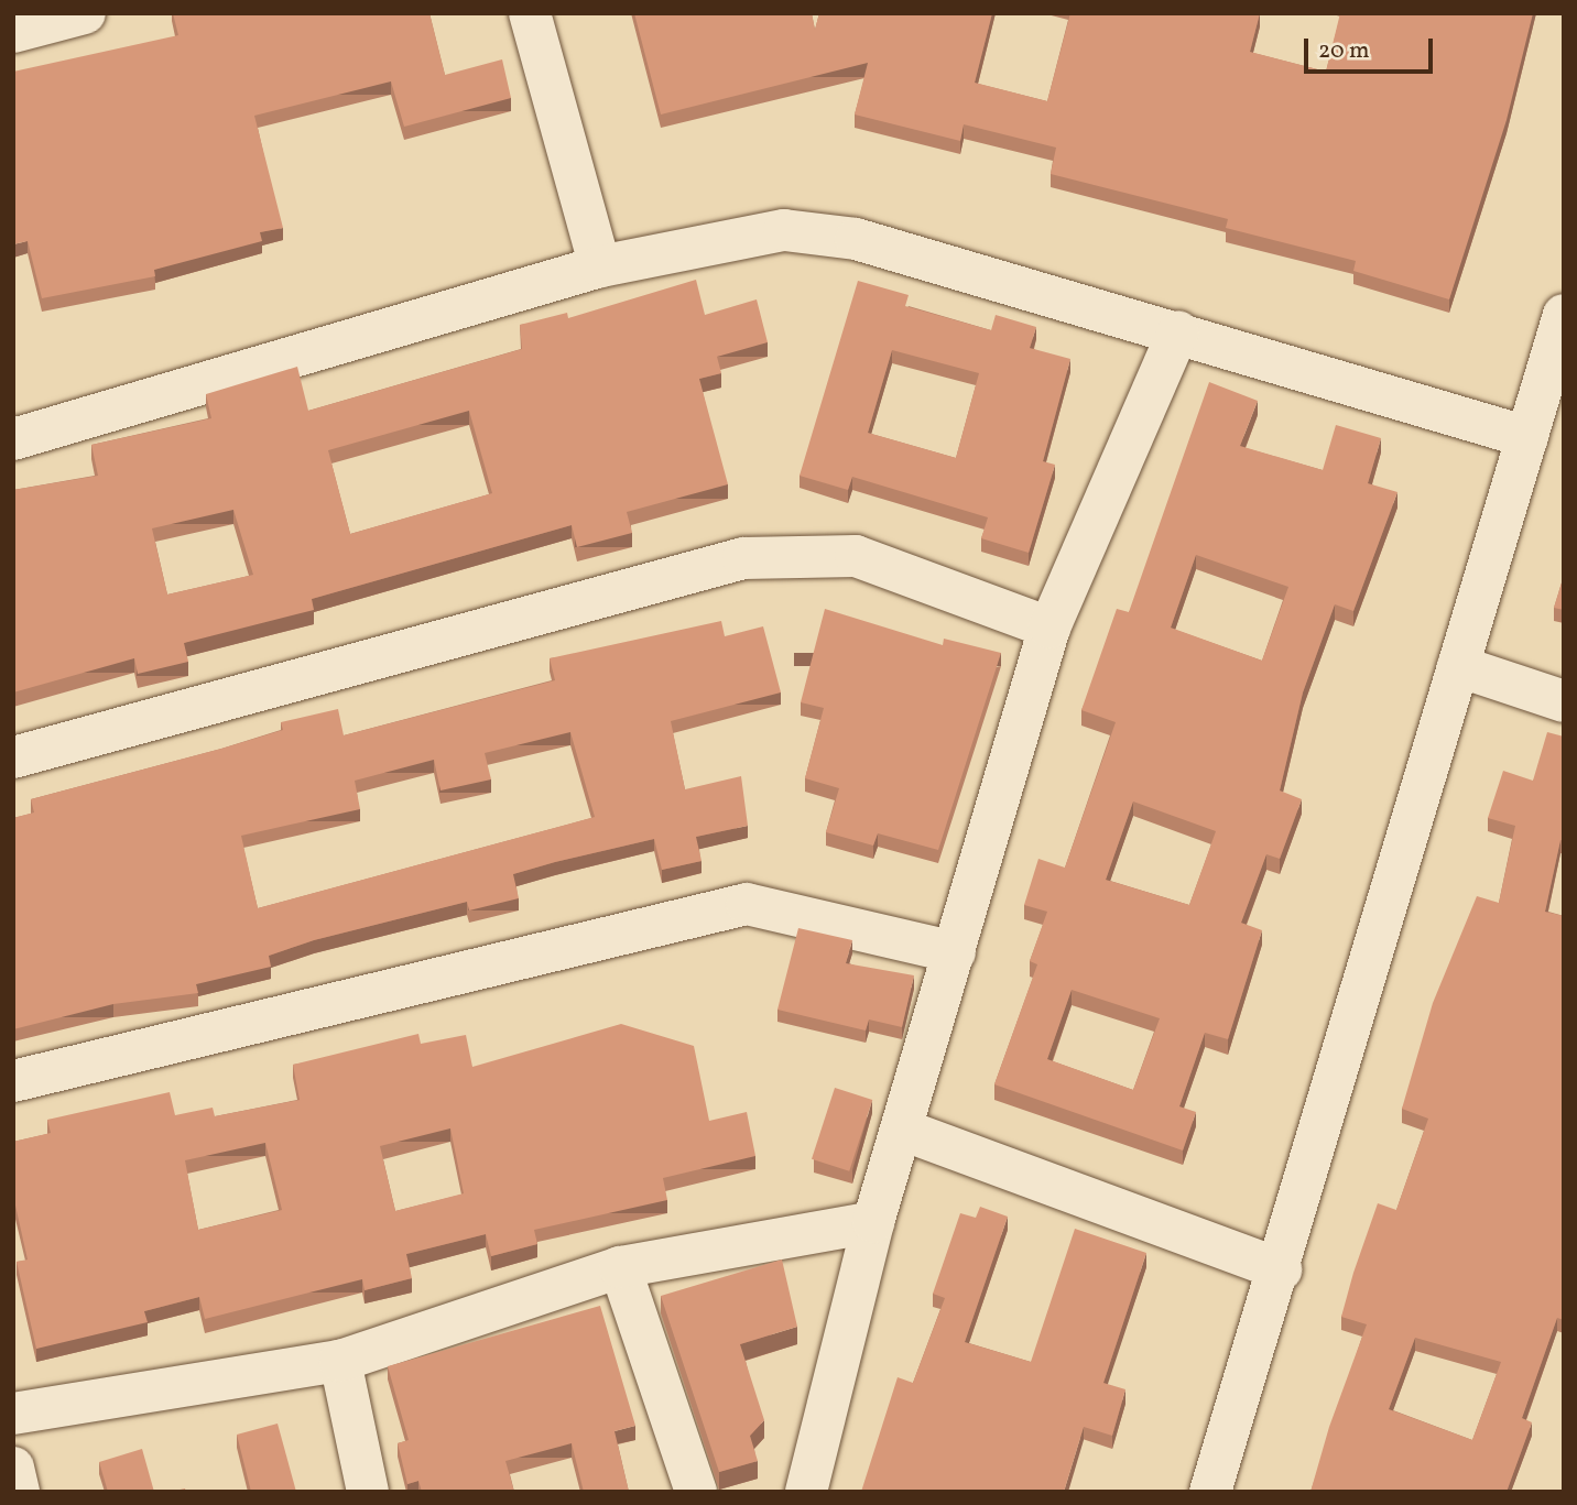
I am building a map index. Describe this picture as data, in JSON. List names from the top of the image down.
{
  "scale_bar": "20 m"
}
